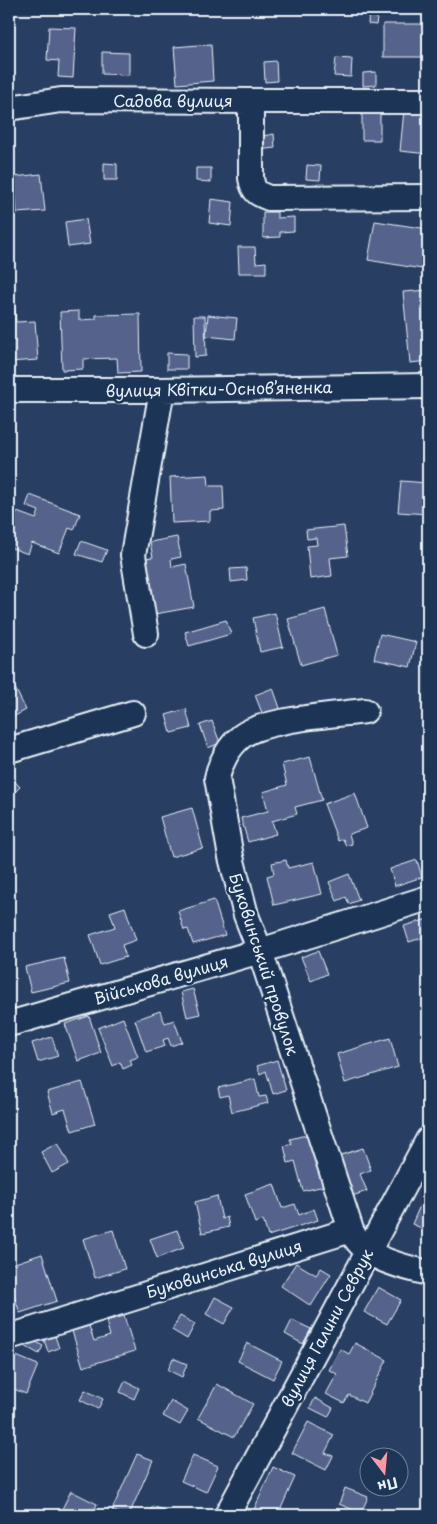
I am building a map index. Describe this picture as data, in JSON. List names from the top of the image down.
{
  "streets": {
    "street": [
      "Садова вулиця",
      "вулиця Квітки-Основ’яненка",
      "Буковинський провулок",
      "Військова вулиця",
      "Буковинська вулиця",
      "вулиця Галини Севрук"
    ]
  },
  "crossings": [
    ["Буковинський провулок", "Військова вулиця"],
    ["Буковинський провулок", "Буковинська вулиця"]
  ],
  "north": "bottom"
}
